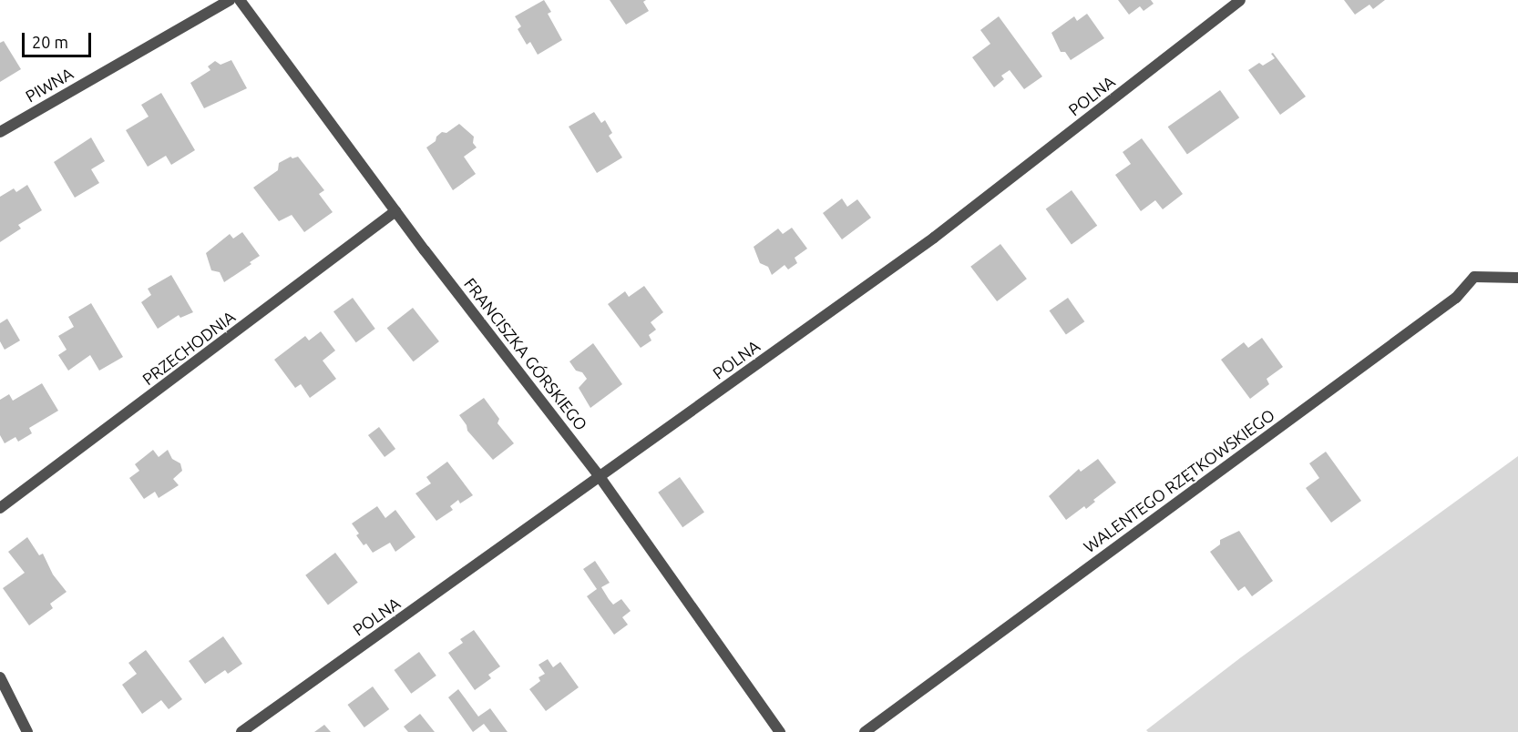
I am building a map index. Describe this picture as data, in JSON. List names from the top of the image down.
{
  "streets": {
    "street": [
      "PIWNA",
      "POLNA",
      "PRZECHODNIA",
      "FRANCISZKA GÓRSKIEGO",
      "WALENTEGO RZĘTKOWSKIEGO"
    ]
  },
  "crossings": [
    ["POLNA", "FRANCISZKA GÓRSKIEGO"],
    ["PRZECHODNIA", "FRANCISZKA GÓRSKIEGO"]
  ],
  "scale_bar": "20 m"
}
